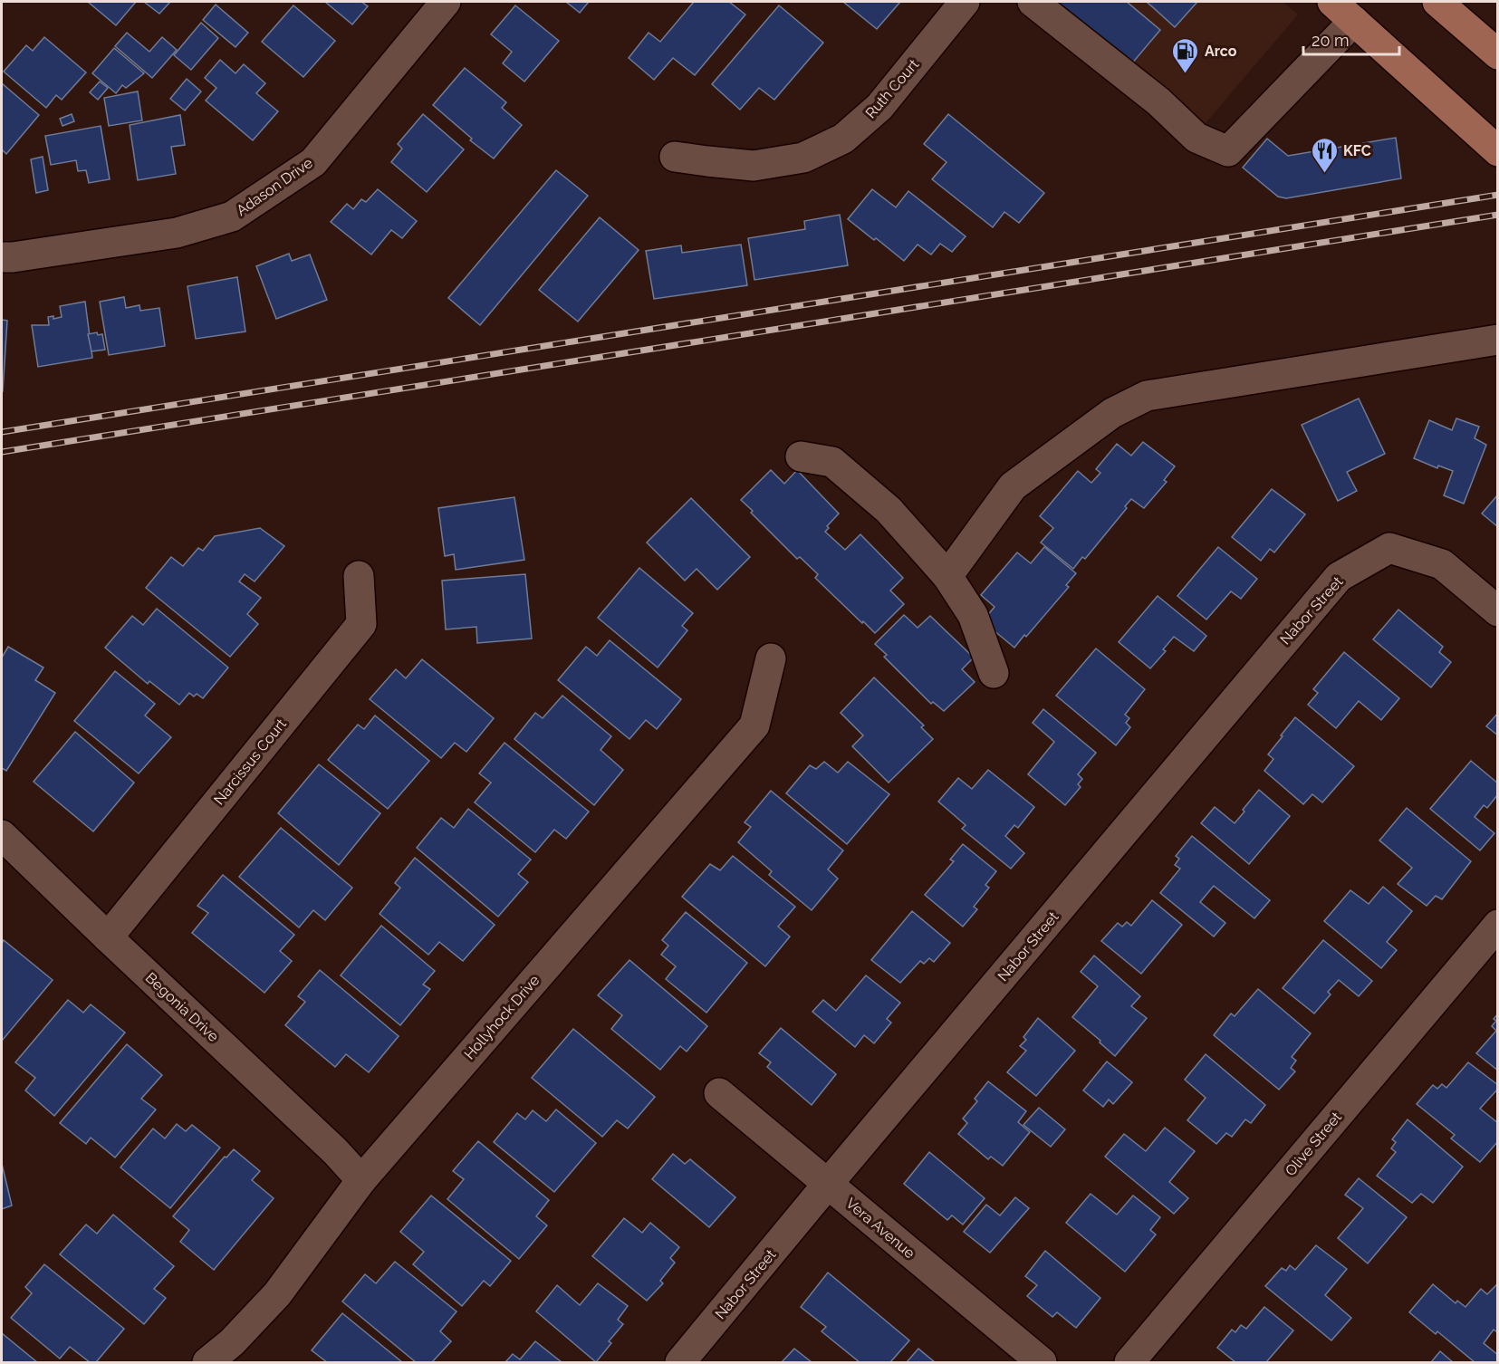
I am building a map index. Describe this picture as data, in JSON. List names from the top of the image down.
{
  "streets": {
    "street": [
      "Ruth Court",
      "Adason Drive",
      "Nabor Street",
      "Narcissus Court",
      "Begonia Drive",
      "Hollyhock Drive",
      "Olive Street",
      "Vera Avenue"
    ]
  },
  "crossings": [
    ["Nabor Street", "Vera Avenue"],
    ["Narcissus Court", "Begonia Drive"],
    ["Begonia Drive", "Hollyhock Drive"]
  ],
  "places": {
    "fuel station": ["Arco"],
    "restaurant": ["KFC"]
  },
  "scale_bar": "20 m"
}
